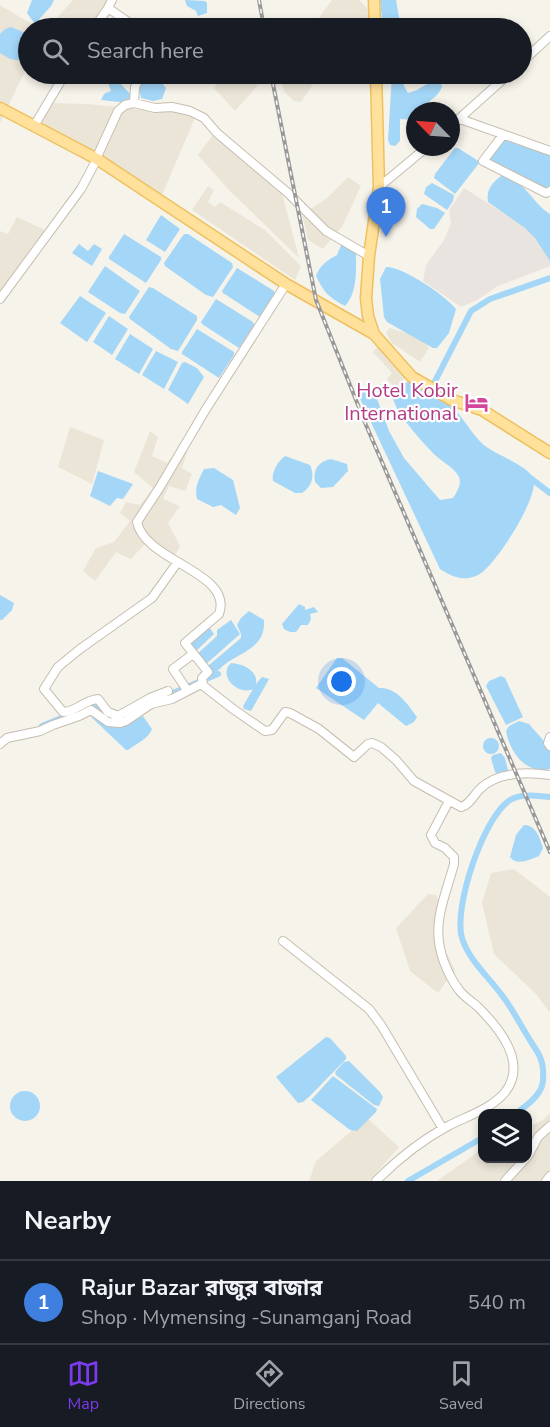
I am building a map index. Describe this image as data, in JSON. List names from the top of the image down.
{
  "places": {
    "hotel": ["Hotel Kobir International"]
  },
  "north": "top left",
  "page": {
    "search": "Search here",
    "pins": "1",
    "heading": "Nearby",
    "list": [
      {
        "mark": "1",
        "name": "Rajur Bazar রাজুর বাজার",
        "note": "Shop · Mymensing -Sunamganj Road",
        "value": "540 m"
      }
    ],
    "nav": ["Map", "Directions", "Saved"]
  }
}
